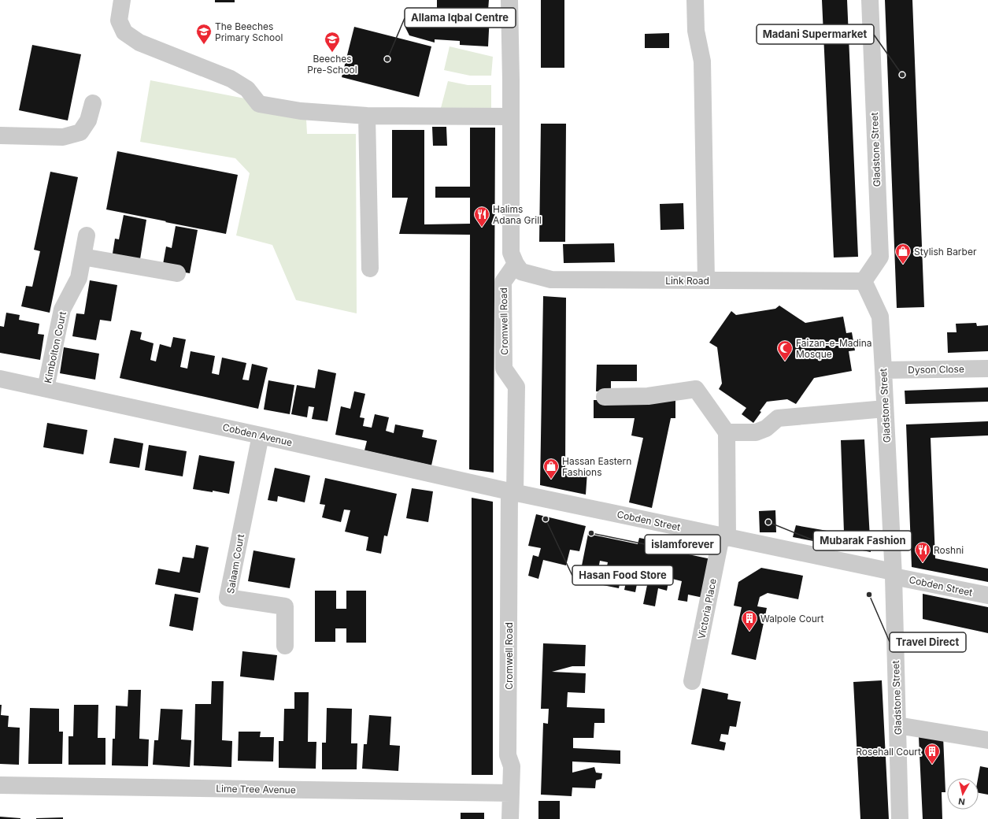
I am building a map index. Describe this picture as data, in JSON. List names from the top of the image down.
{
  "streets": {
    "street": [
      "Gladstone Street",
      "Link Road",
      "Cromwell Road",
      "Kimbolton Court",
      "Dyson Close",
      "Cobden Avenue",
      "Cobden Street",
      "Salaam Court",
      "Victoria Place",
      "Lime Tree Avenue"
    ]
  },
  "crossings": [
    ["Gladstone Street", "Link Road"],
    ["Gladstone Street", "Dyson Close"],
    ["Gladstone Street", "Cobden Street"],
    ["Link Road", "Cromwell Road"],
    ["Cromwell Road", "Cobden Avenue"],
    ["Cromwell Road", "Cobden Street"],
    ["Cromwell Road", "Lime Tree Avenue"],
    ["Kimbolton Court", "Cobden Avenue"],
    ["Cobden Avenue", "Cobden Street"],
    ["Cobden Avenue", "Salaam Court"],
    ["Cobden Street", "Victoria Place"]
  ],
  "places": {
    "school or university": ["The Beeches Primary School", "Beeches Pre-School"],
    "other": [
      "Allama Iqbal Centre",
      "Madani Supermarket",
      "Hasan Food Store",
      "Mubarak Fashion",
      "islamforever",
      "Travel Direct"
    ],
    "restaurant": ["Halims Adana Grill", "Roshni"],
    "shop": ["Stylish Barber", "Hassan Eastern Fashions"],
    "mosque": ["Faizan-e-Madina Mosque"],
    "building": ["Walpole Court", "Rosehall Court"]
  },
  "north": "bottom"
}
